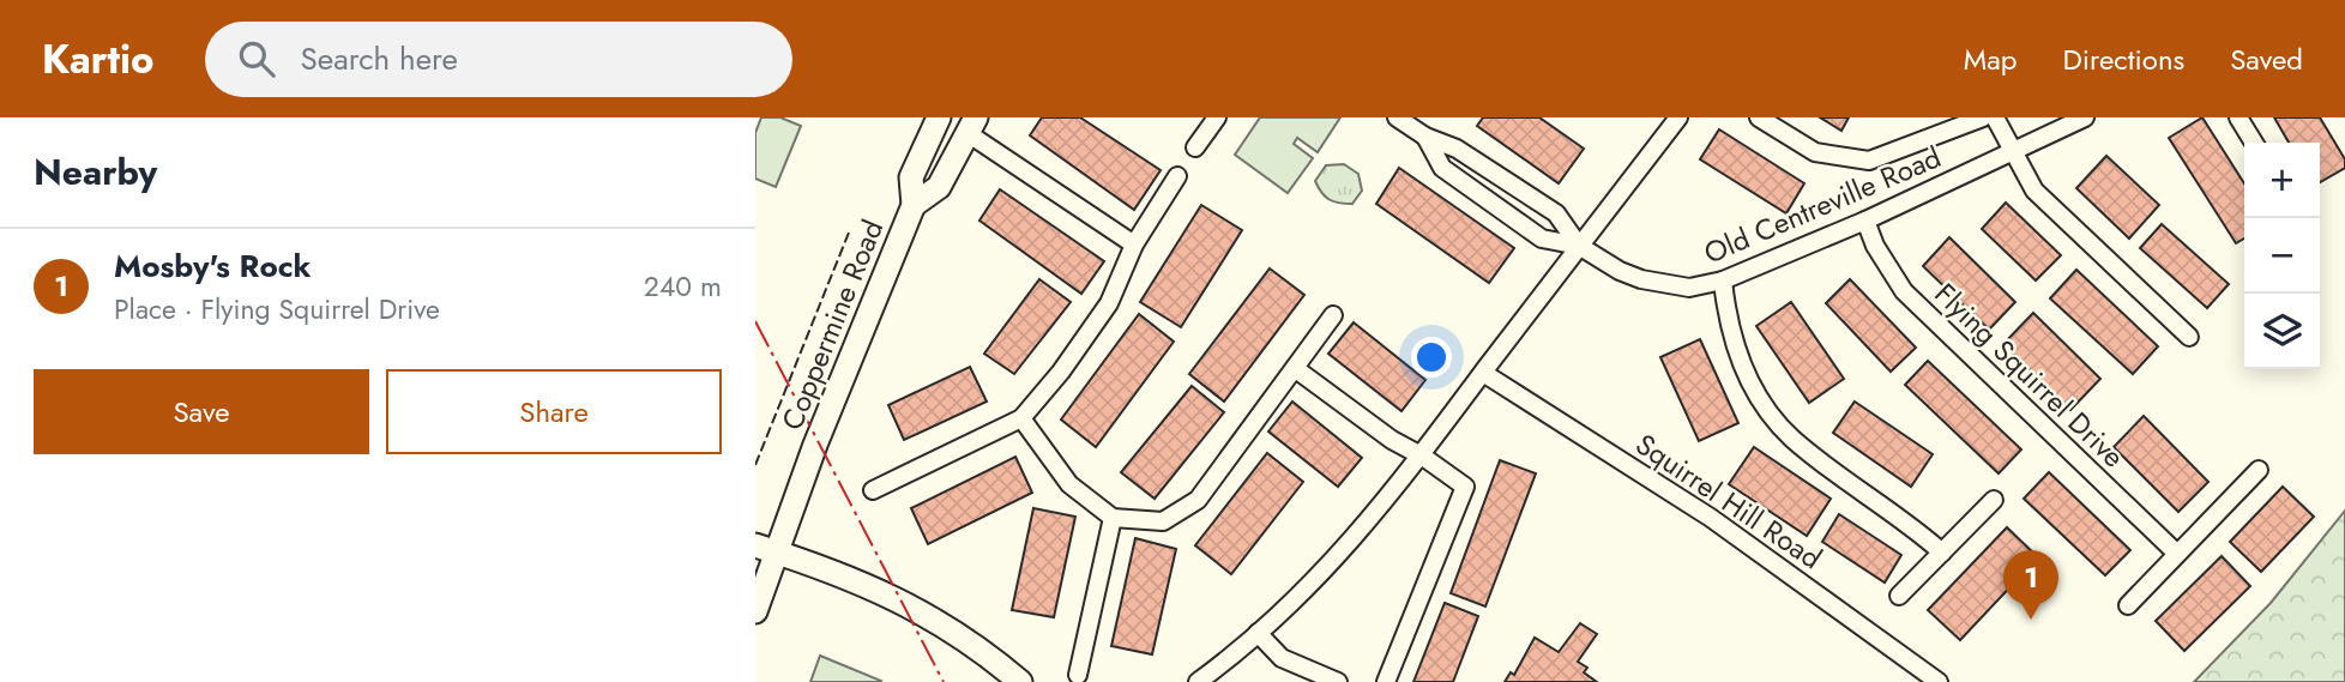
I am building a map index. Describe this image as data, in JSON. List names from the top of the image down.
{
  "streets": {
    "street": [
      "Old Centreville Road",
      "Coppermine Road",
      "Flying Squirrel Drive",
      "Squirrel Hill Road"
    ]
  },
  "crossings": [
    ["Old Centreville Road", "Flying Squirrel Drive"]
  ],
  "page": {
    "header": "Kartio",
    "search": "Search here",
    "nav": ["Map", "Directions", "Saved"],
    "heading": "Nearby",
    "map_buttons": ["+", "−"],
    "list": [
      {
        "mark": "1",
        "name": "Mosby's Rock",
        "note": "Place · Flying Squirrel Drive",
        "value": "240 m"
      }
    ],
    "buttons": ["Save", "Share"],
    "pins": "1"
  }
}
